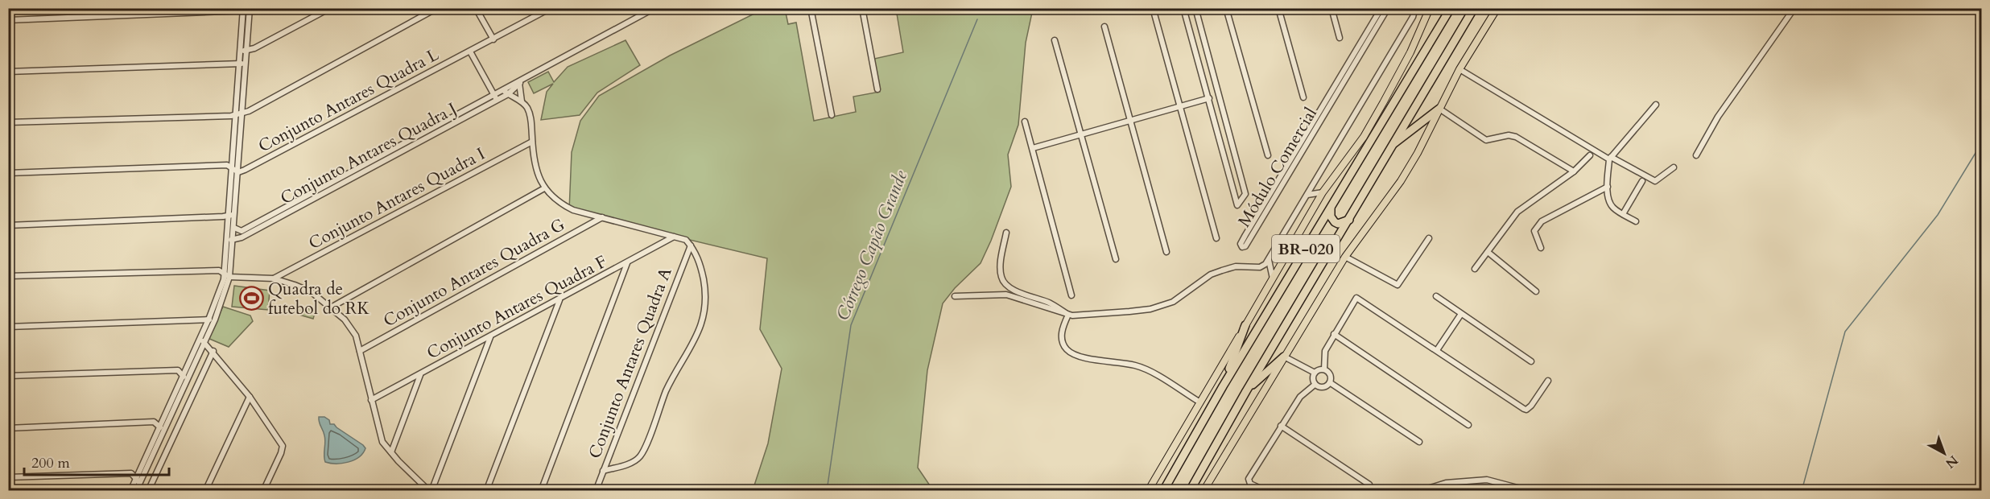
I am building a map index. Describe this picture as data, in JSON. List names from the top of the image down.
{
  "streets": {
    "highway": ["BR-020"],
    "street": [
      "Conjunto Antares Quadra L",
      "Conjunto Antares Quadra J",
      "Módulo Comercial",
      "Conjunto Antares Quadra I",
      "Conjunto Antares Quadra G",
      "Conjunto Antares Quadra F",
      "Conjunto Antares Quadra A"
    ]
  },
  "water": ["Córrego Capão Grande"],
  "places": {
    "sports": ["Quadra de futebol do RK"]
  },
  "scale_bar": "200 m",
  "north": "bottom right"
}
